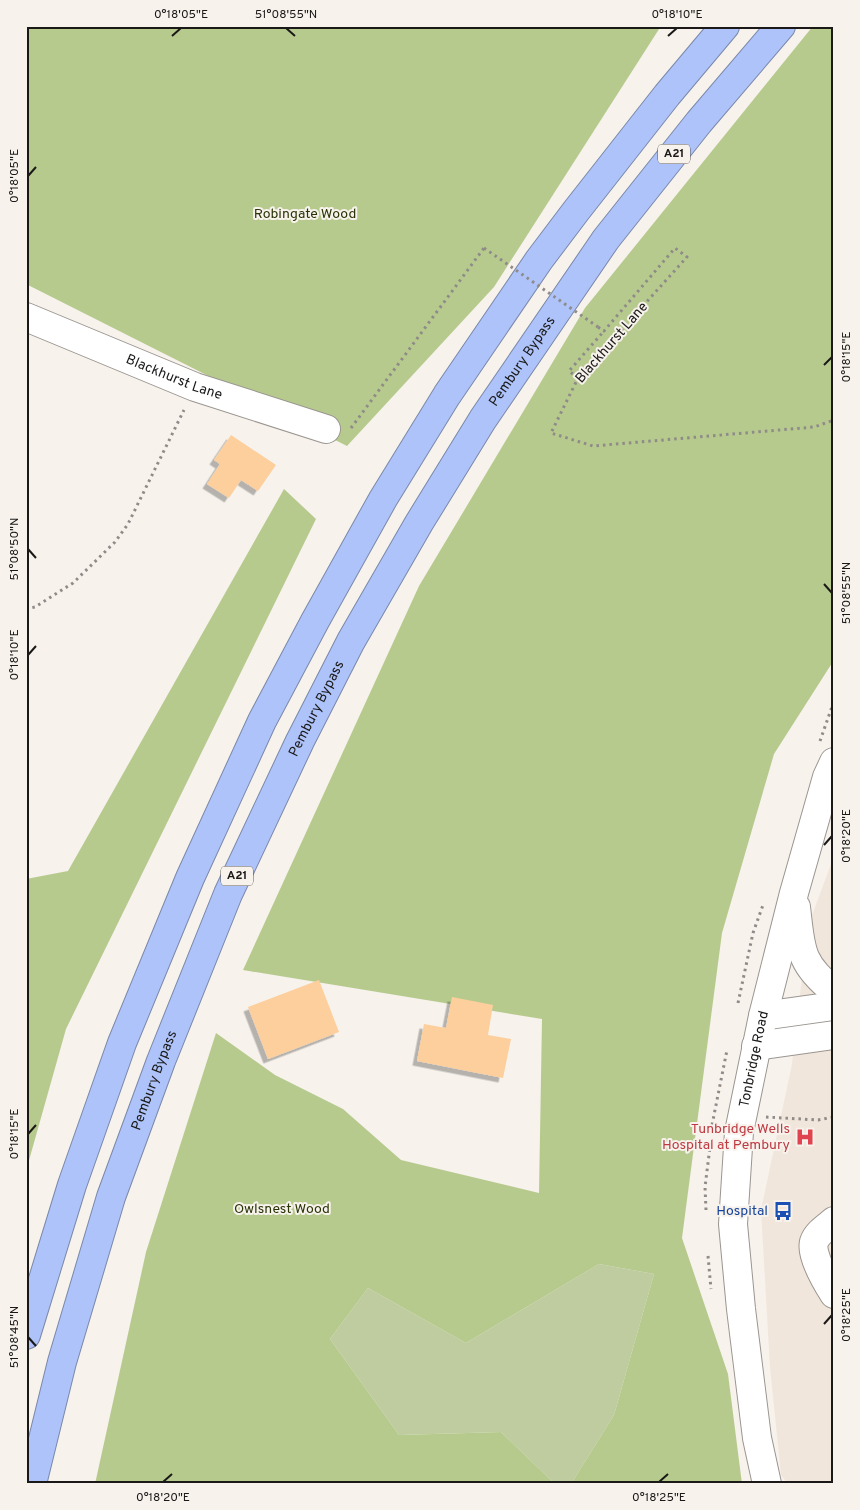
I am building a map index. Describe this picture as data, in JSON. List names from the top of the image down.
{
  "streets": {
    "highway": ["A21", "Pembury Bypass"],
    "street": ["Blackhurst Lane", "Tonbridge Road"]
  },
  "parks": ["Robingate Wood", "Owlsnest Wood"],
  "places": {
    "hospital": ["Tunbridge Wells Hospital at Pembury"],
    "bus stop": ["Hospital"]
  },
  "coordinates": [
    "0°18'05\"E",
    "51°08'55\"N",
    "0°18'10\"E",
    "0°18'15\"E",
    "51°08'50\"N",
    "0°18'20\"E",
    "0°18'25\"E",
    "51°08'45\"N"
  ]
}
